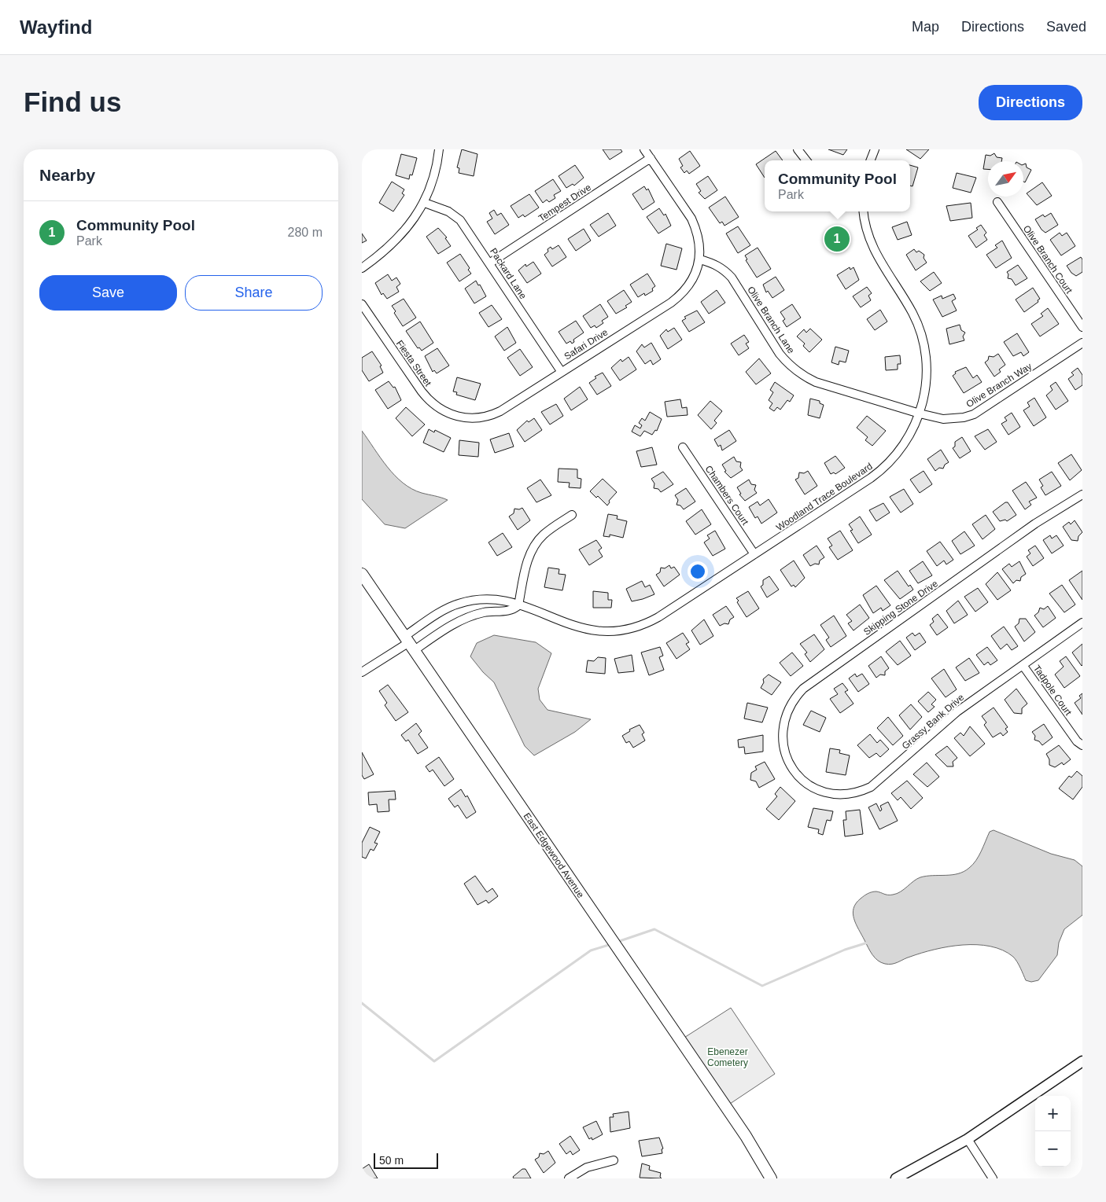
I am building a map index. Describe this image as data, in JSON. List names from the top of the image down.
{
  "streets": {
    "main road": ["East Edgewood Avenue"],
    "street": [
      "Tempest Drive",
      "Olive Branch Court",
      "Packard Lane",
      "Olive Branch Lane",
      "Safari Drive",
      "Fiesta Street",
      "Olive Branch Way",
      "Chambers Court",
      "Woodland Trace Boulevard",
      "Skipping Stone Drive",
      "Tadpole Court",
      "Grassy Bank Drive"
    ]
  },
  "crossings": [
    ["Tempest Drive", "Packard Lane"],
    ["Packard Lane", "Safari Drive"],
    ["Olive Branch Lane", "Safari Drive"],
    ["Olive Branch Lane", "Olive Branch Way"],
    ["Olive Branch Lane", "Woodland Trace Boulevard"],
    ["Safari Drive", "Fiesta Street"],
    ["Olive Branch Way", "Woodland Trace Boulevard"],
    ["Chambers Court", "Woodland Trace Boulevard"],
    ["Woodland Trace Boulevard", "East Edgewood Avenue"],
    ["Skipping Stone Drive", "Grassy Bank Drive"],
    ["Tadpole Court", "Grassy Bank Drive"]
  ],
  "parks": ["Ebenezer Cometery"],
  "scale_bar": "50 m",
  "north": "top right",
  "page": {
    "header": "Wayfind",
    "nav": ["Map", "Directions", "Saved"],
    "buttons": [
      "Directions",
      ["Save", "Share"]
    ],
    "title": "Find us",
    "heading": "Nearby",
    "popup": ["Community Pool", "Park"],
    "list": [
      {
        "mark": "1",
        "name": "Community Pool",
        "note": "Park",
        "value": "280 m"
      }
    ],
    "pins": "1",
    "map_buttons": ["+", "−"],
    "scale": "50 m"
  }
}
